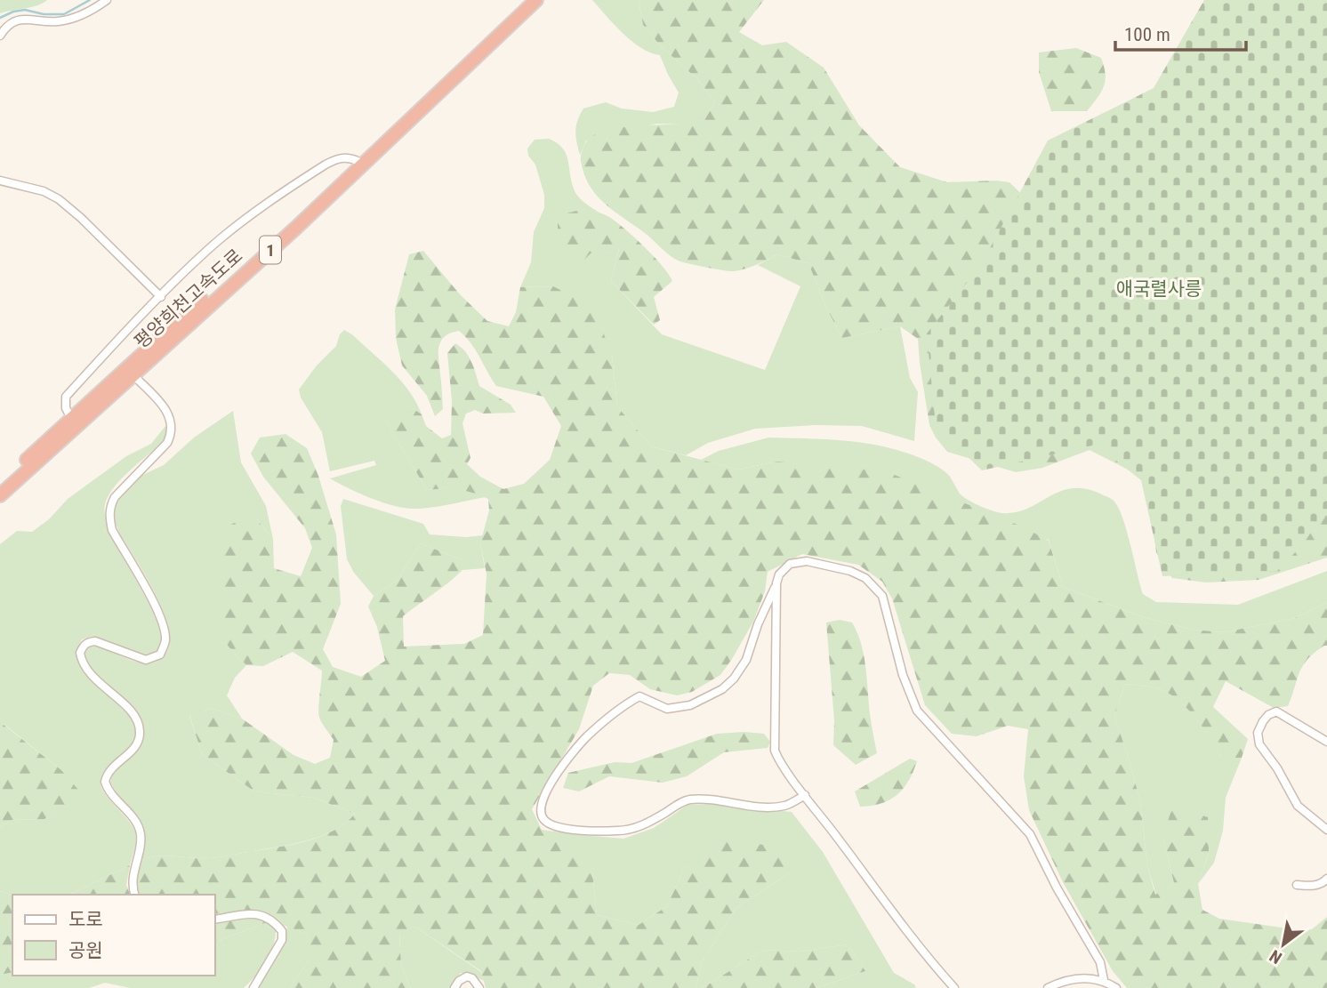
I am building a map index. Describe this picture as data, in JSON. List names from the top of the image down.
{
  "streets": {
    "highway": ["1", "평양희천고속도로"]
  },
  "parks": ["애국렬사릉"],
  "legend": ["도로", "공원"],
  "scale_bar": "100 m",
  "north": "bottom left"
}
